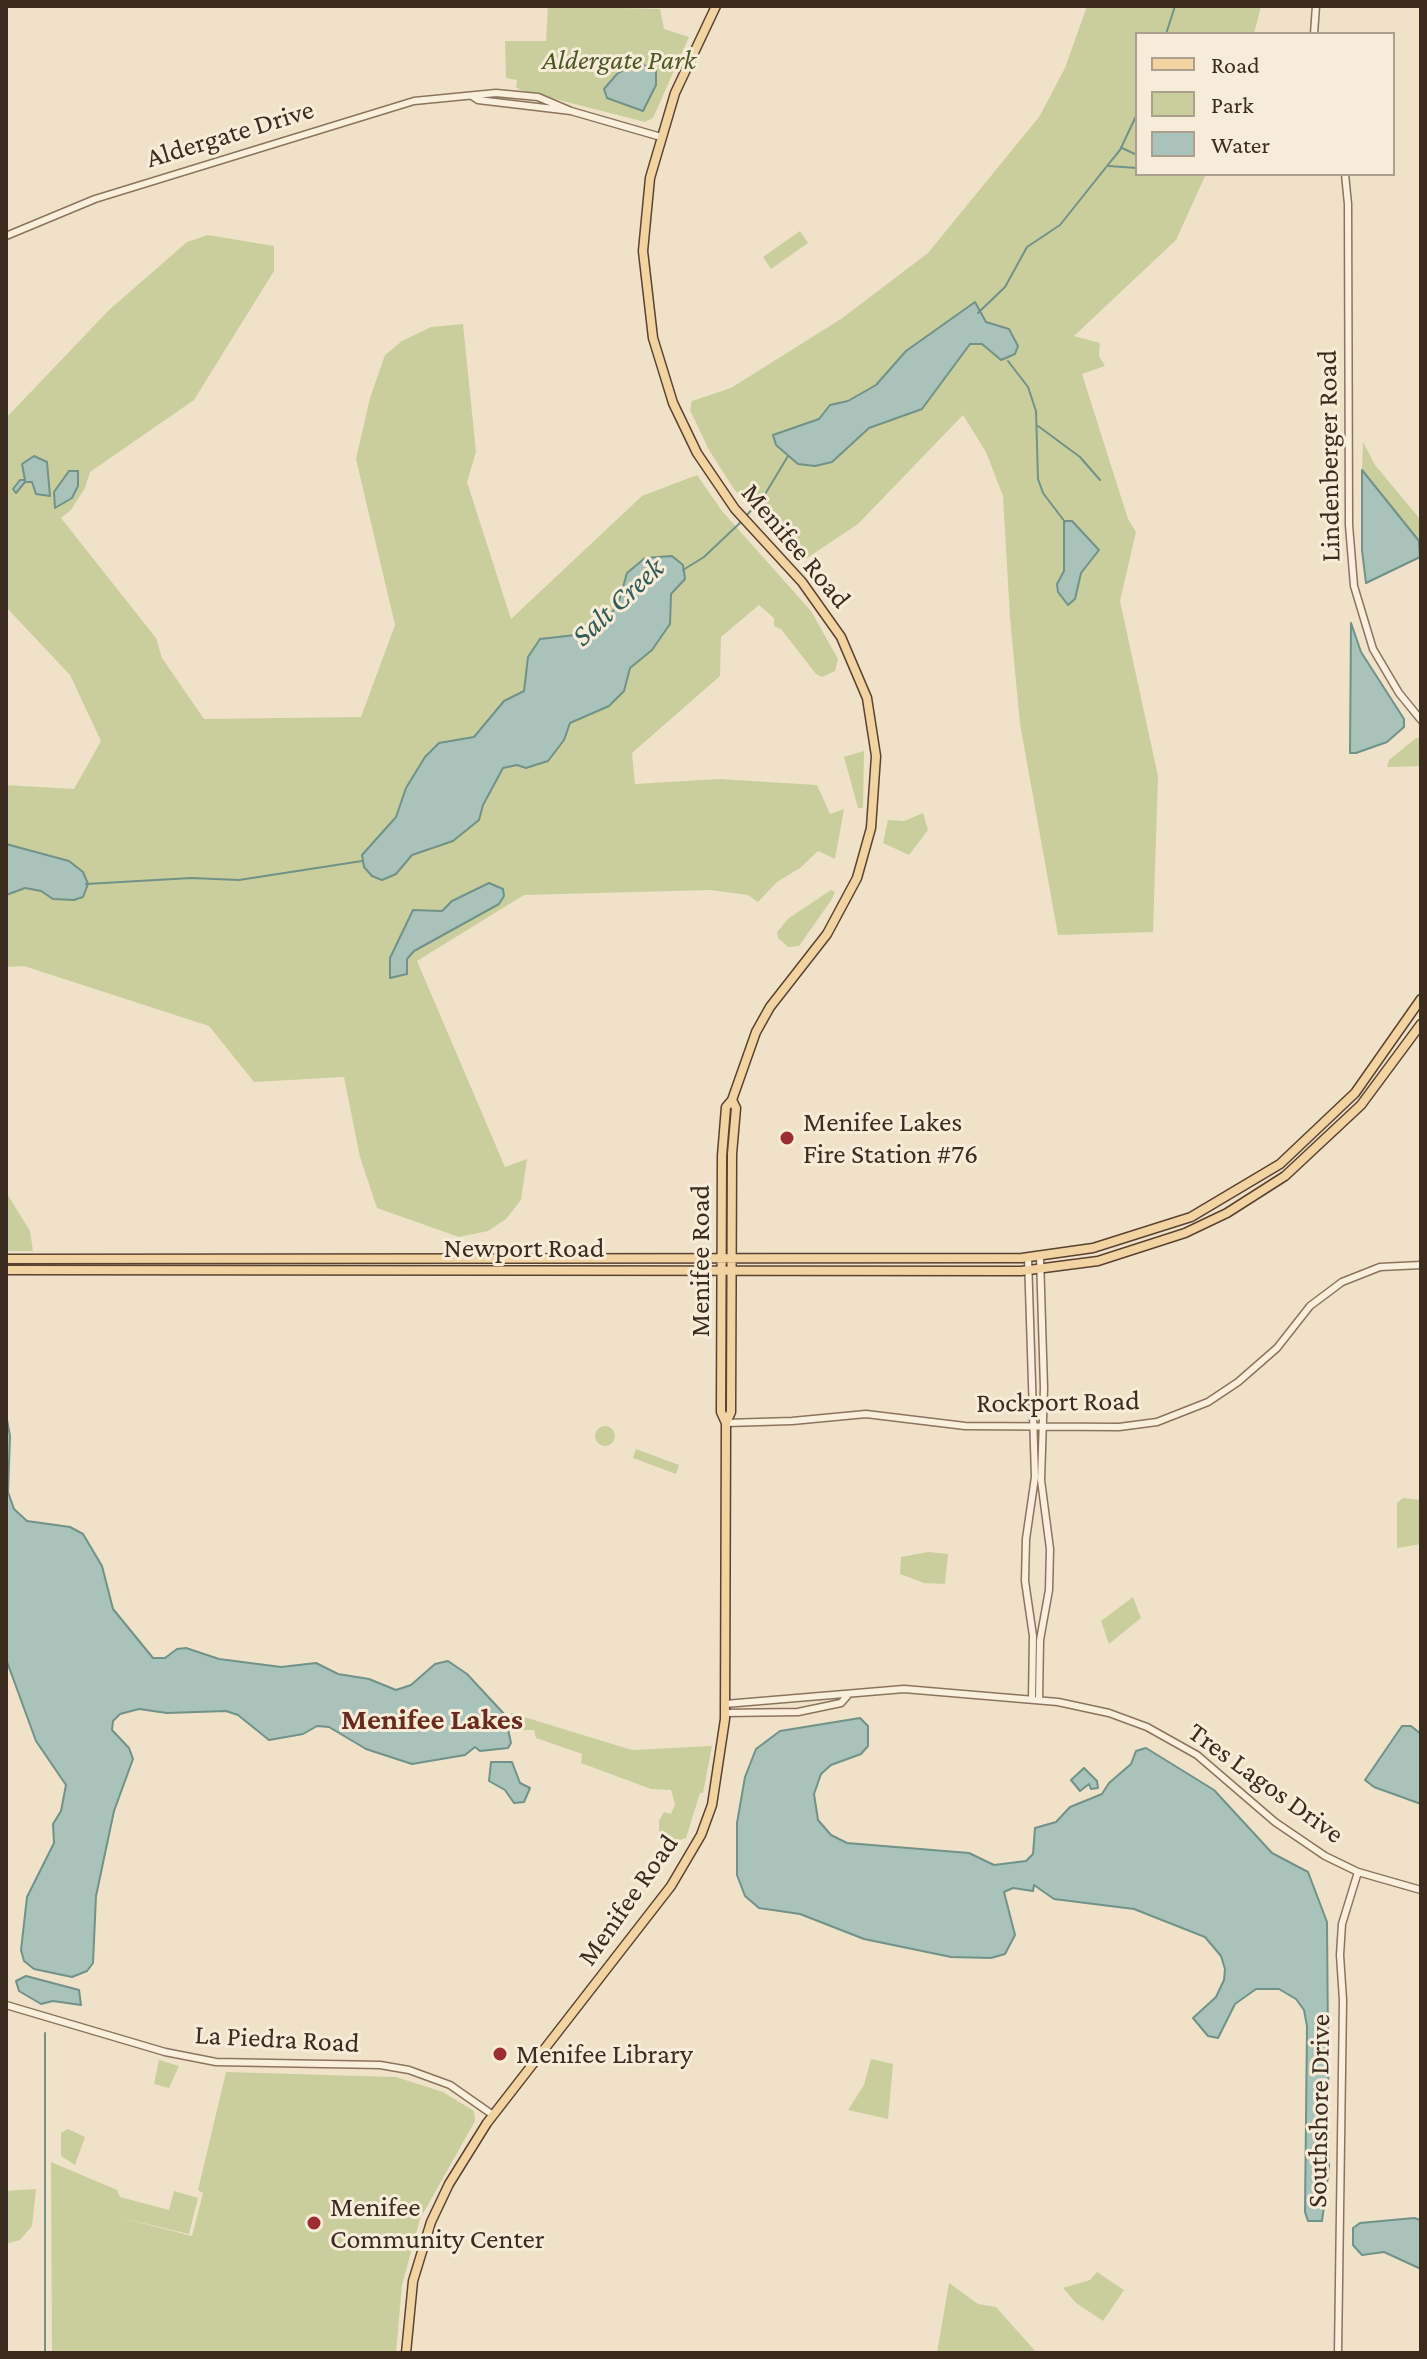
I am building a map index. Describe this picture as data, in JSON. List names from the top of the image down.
{
  "streets": {
    "main road": ["Menifee Road", "Newport Road"],
    "street": [
      "Aldergate Drive",
      "Lindenberger Road",
      "Rockport Road",
      "Tres Lagos Drive",
      "La Piedra Road",
      "Southshore Drive"
    ]
  },
  "crossings": [
    ["Aldergate Drive", "Menifee Road"],
    ["Menifee Road", "Newport Road"],
    ["Menifee Road", "Rockport Road"],
    ["Menifee Road", "Tres Lagos Drive"],
    ["Menifee Road", "La Piedra Road"],
    ["Tres Lagos Drive", "Southshore Drive"]
  ],
  "districts": ["Menifee Lakes"],
  "water": ["Salt Creek"],
  "parks": ["Aldergate Park"],
  "places": ["Menifee Lakes Fire Station #76", "Menifee Library", "Menifee Community Center"],
  "legend": ["Road", "Park", "Water"]
}
